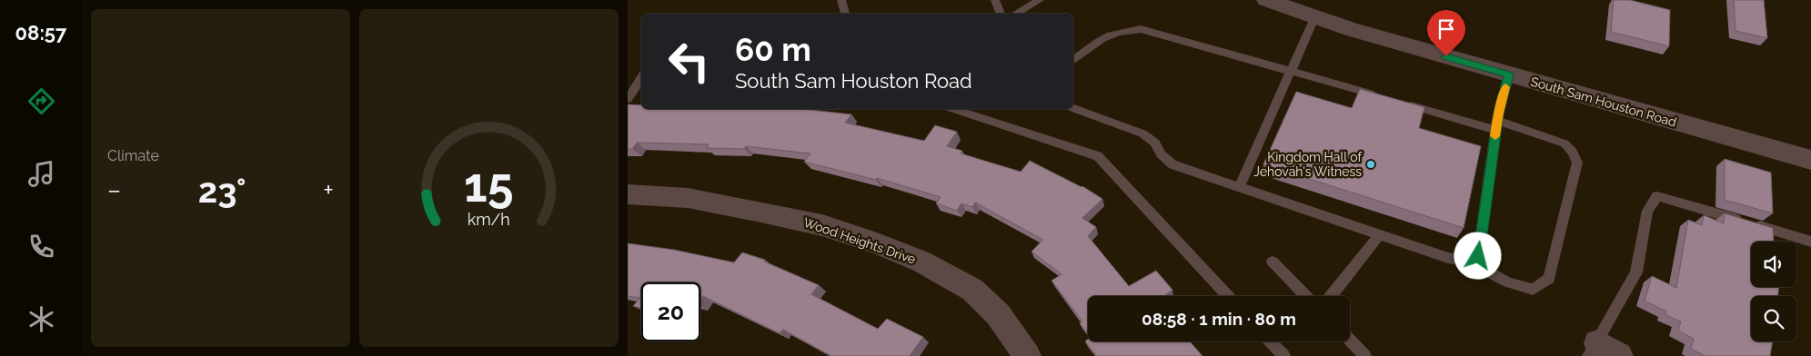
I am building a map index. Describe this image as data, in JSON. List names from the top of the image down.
{
  "streets": {
    "street": ["South Sam Houston Road", "Wood Heights Drive"]
  },
  "places": ["Kingdom Hall of Jehovah's Witness"],
  "page": {
    "tabs": "08:57",
    "tile": "Climate",
    "turn": ["60 m", "South Sam Houston Road"],
    "heat": ["−", "23°", "+"],
    "limit": "20",
    "trip": "08:58 · 1 min · 80 m",
    "gauge": ["15", "km/h"]
  }
}
